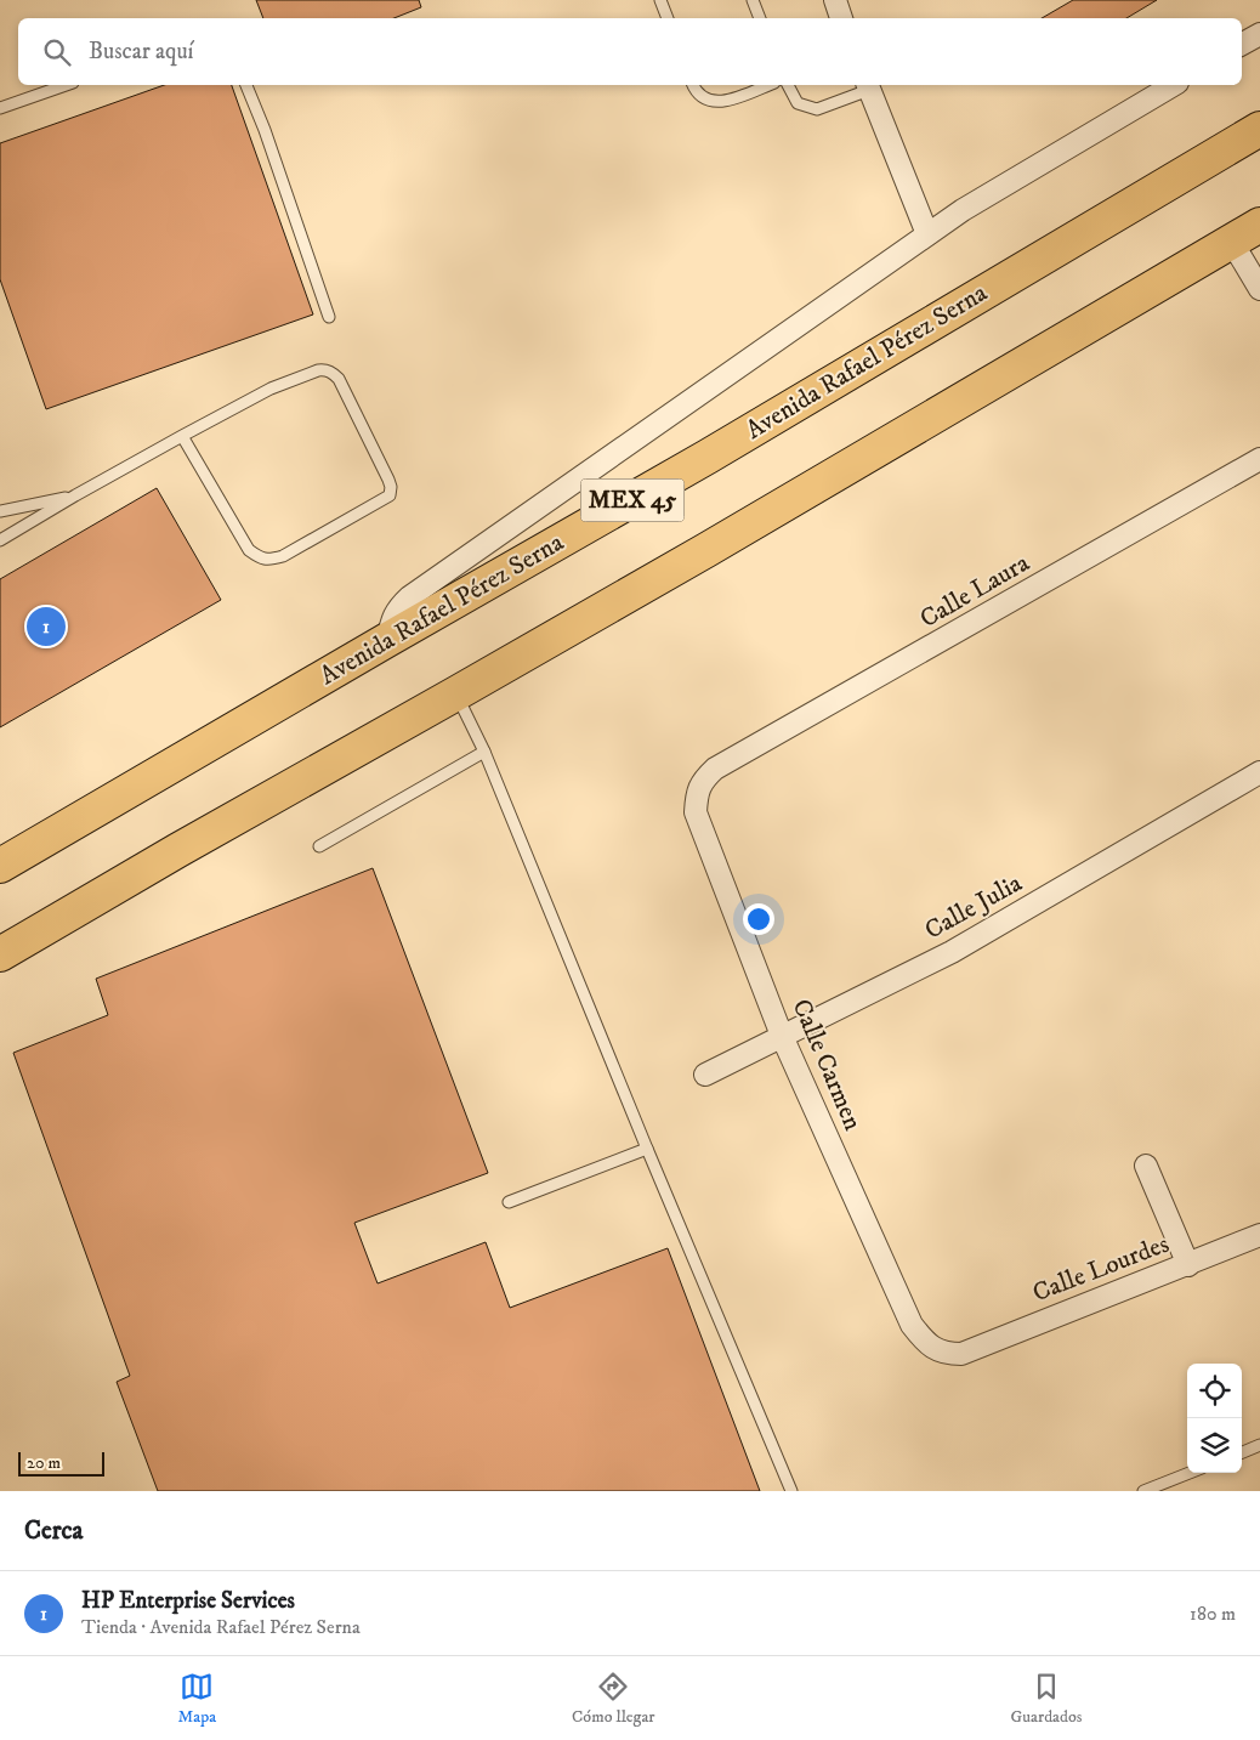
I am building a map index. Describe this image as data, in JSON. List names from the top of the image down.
{
  "streets": {
    "main road": ["Avenida Rafael Pérez Serna", "MEX 45"],
    "street": [
      "Calle Laura",
      "Calle Julia",
      "Calle Carmen",
      "Calle Lourdes"
    ]
  },
  "crossings": [
    ["Calle Laura", "Calle Carmen"],
    ["Calle Julia", "Calle Carmen"],
    ["Calle Carmen", "Calle Lourdes"]
  ],
  "scale_bar": "20 m",
  "page": {
    "search": "Buscar aquí",
    "pins": "1",
    "scale": "20 m",
    "heading": "Cerca",
    "list": [
      {
        "mark": "1",
        "name": "HP Enterprise Services",
        "note": "Tienda · Avenida Rafael Pérez Serna",
        "value": "180 m"
      }
    ],
    "nav": ["Mapa", "Cómo llegar", "Guardados"]
  }
}
